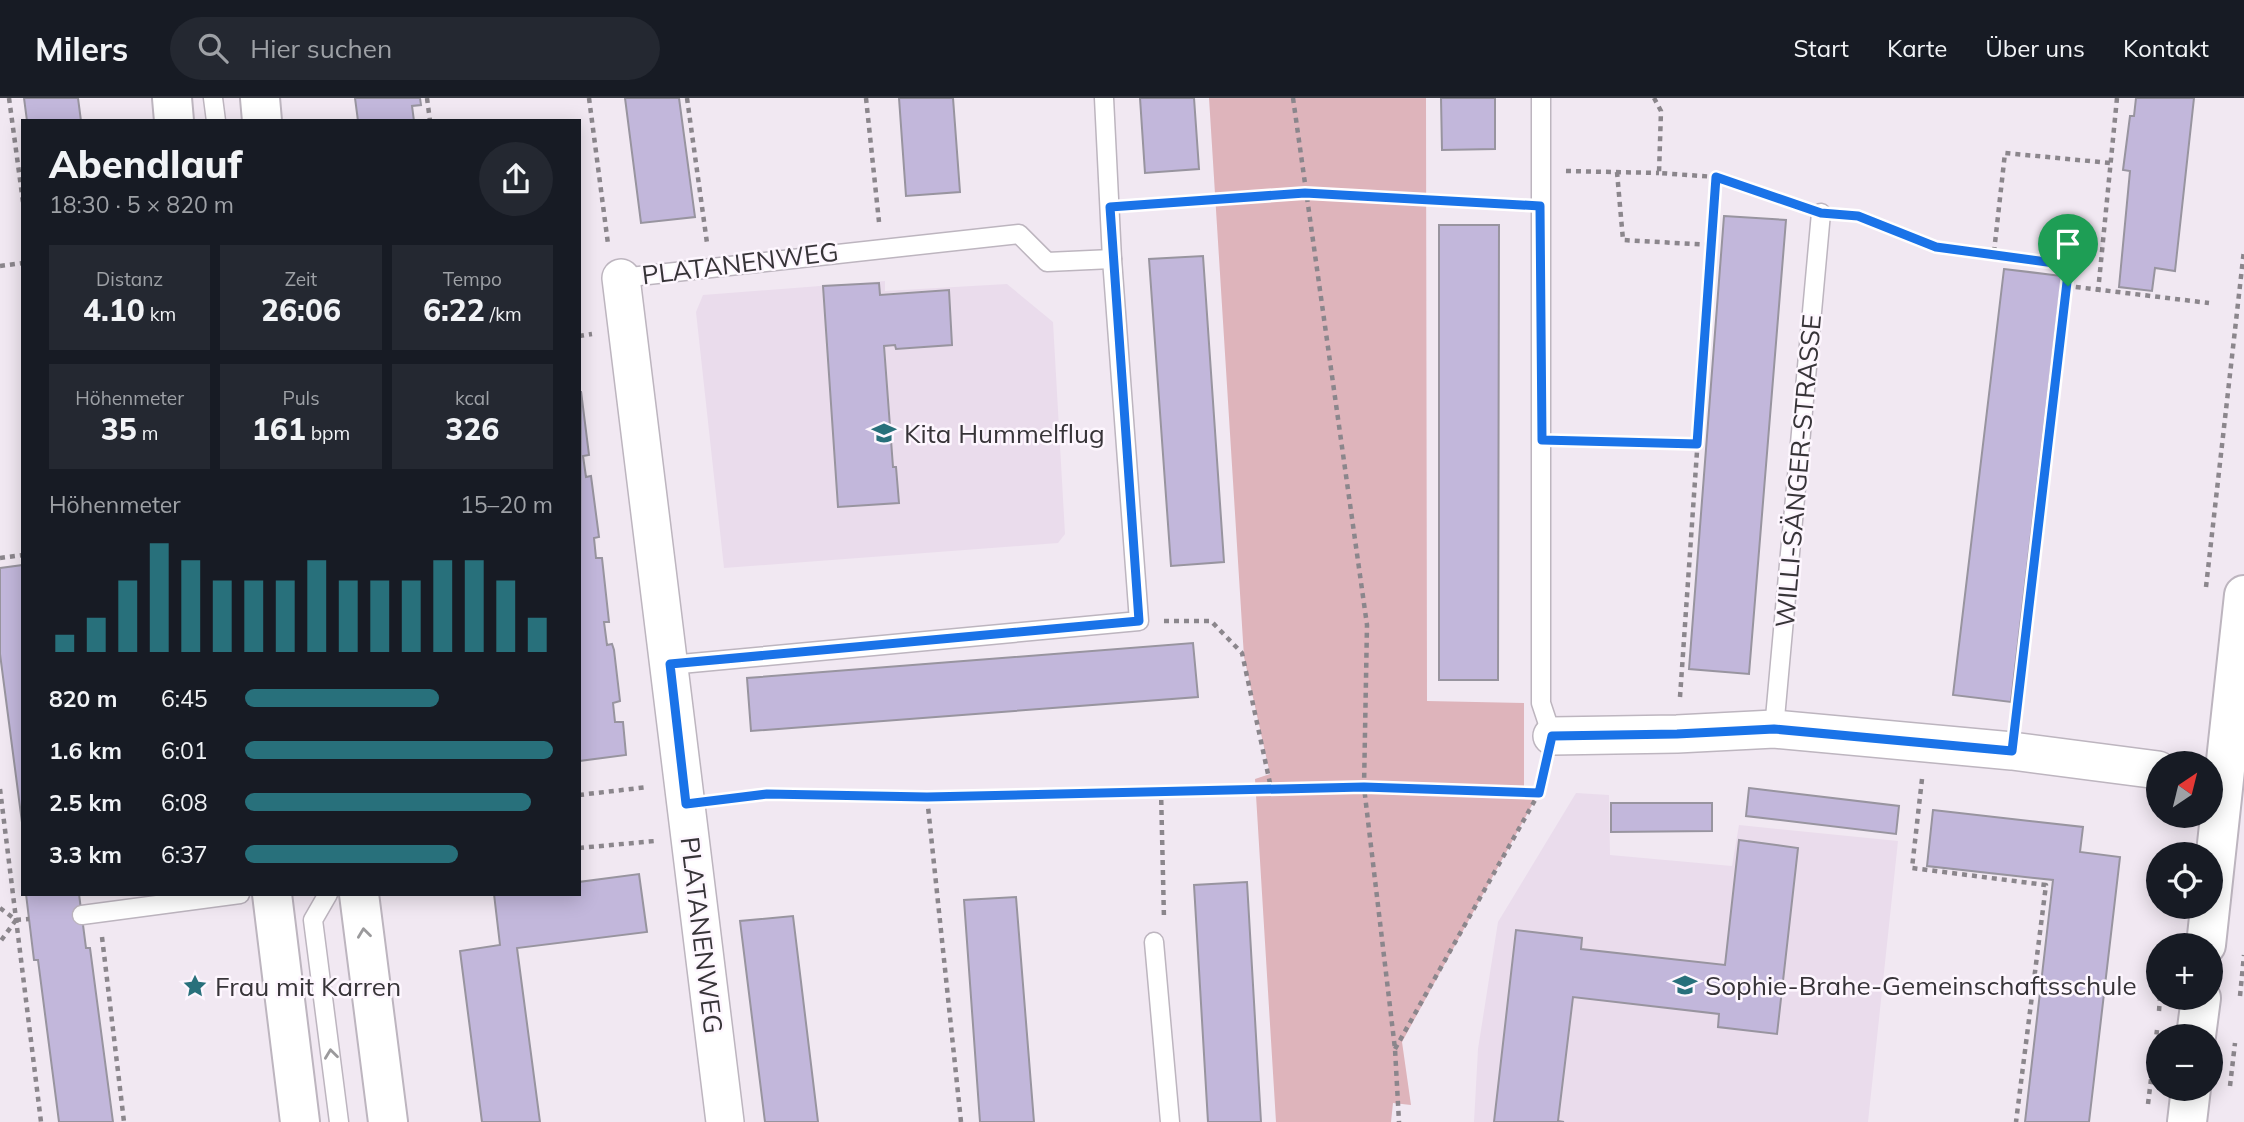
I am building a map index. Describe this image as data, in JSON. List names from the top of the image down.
{
  "streets": {
    "street": ["PLATANENWEG"],
    "lane": ["WILLI-SÄNGER-STRASSE"]
  },
  "places": {
    "school or university": ["Kita Hummelflug", "Sophie-Brahe-Gemeinschaftsschule"],
    "place": ["Frau mit Karren"]
  },
  "north": "top right",
  "page": {
    "header": "Milers",
    "search": "Hier suchen",
    "nav": [
      "Start",
      "Karte",
      "Über uns",
      "Kontakt"
    ],
    "heading": ["Abendlauf", "18:30 · 5 × 820 m"],
    "stats": [
      ["Distanz", "4.10 km"],
      ["Zeit", "26:06"],
      ["Tempo", "6:22 /km"],
      ["Höhenmeter", "35 m"],
      ["Puls", "161 bpm"],
      ["kcal", "326"]
    ],
    "chart": ["Höhenmeter", "15–20 m"],
    "list": [
      {
        "name": "820 m",
        "note": "6:45"
      },
      {
        "name": "1.6 km",
        "note": "6:01"
      },
      {
        "name": "2.5 km",
        "note": "6:08"
      },
      {
        "name": "3.3 km",
        "note": "6:37"
      }
    ],
    "map_buttons": ["+", "−"]
  }
}
